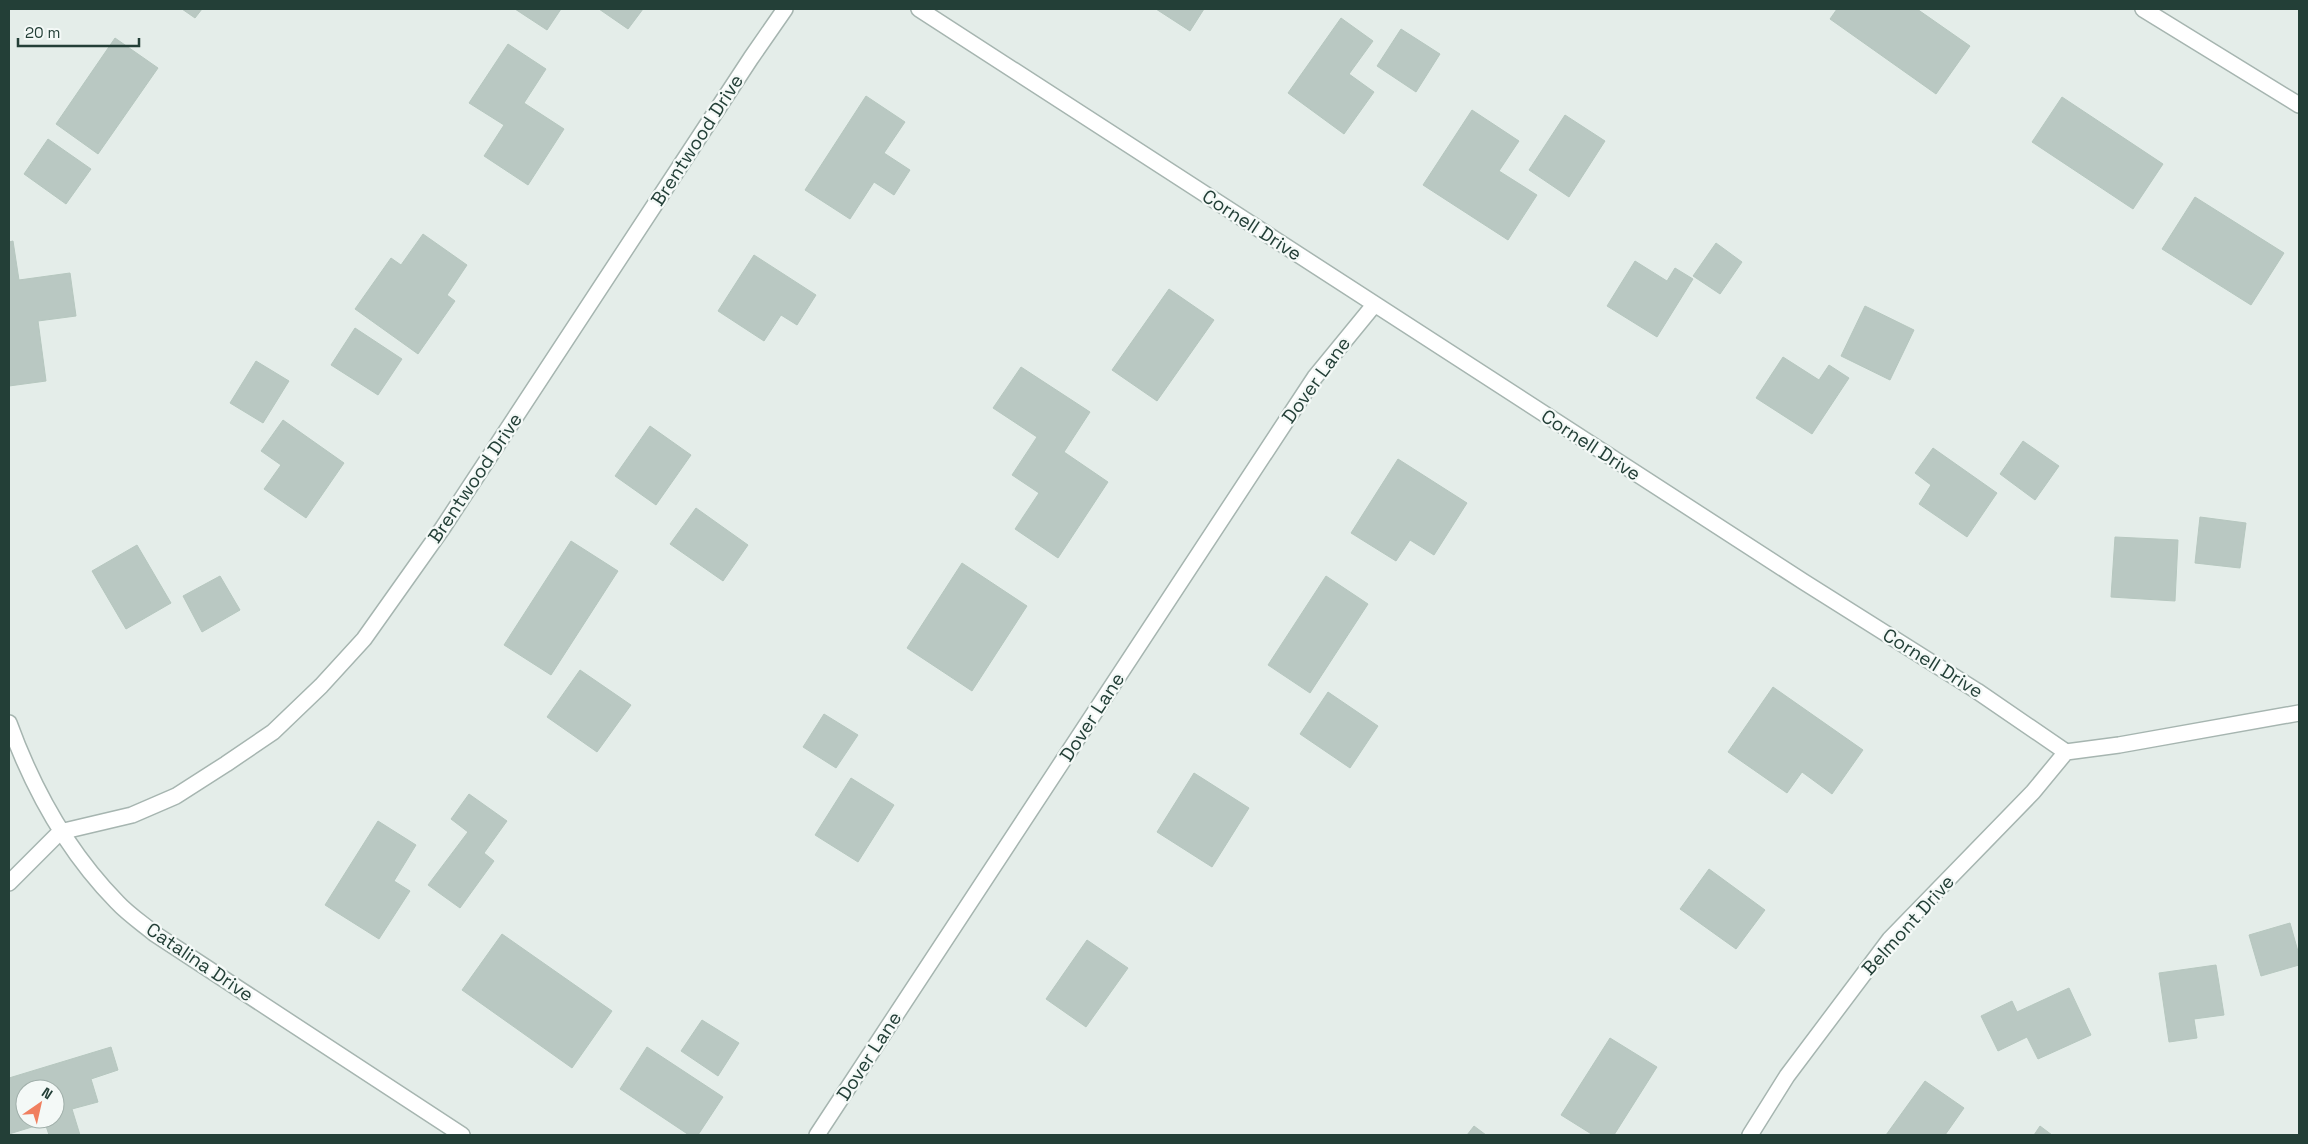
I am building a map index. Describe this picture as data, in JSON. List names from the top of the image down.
{
  "streets": {
    "street": [
      "Brentwood Drive",
      "Cornell Drive",
      "Dover Lane",
      "Belmont Drive",
      "Catalina Drive"
    ]
  },
  "crossings": [
    ["Brentwood Drive", "Catalina Drive"],
    ["Cornell Drive", "Dover Lane"],
    ["Cornell Drive", "Belmont Drive"]
  ],
  "scale_bar": "20 m",
  "north": "top right"
}
